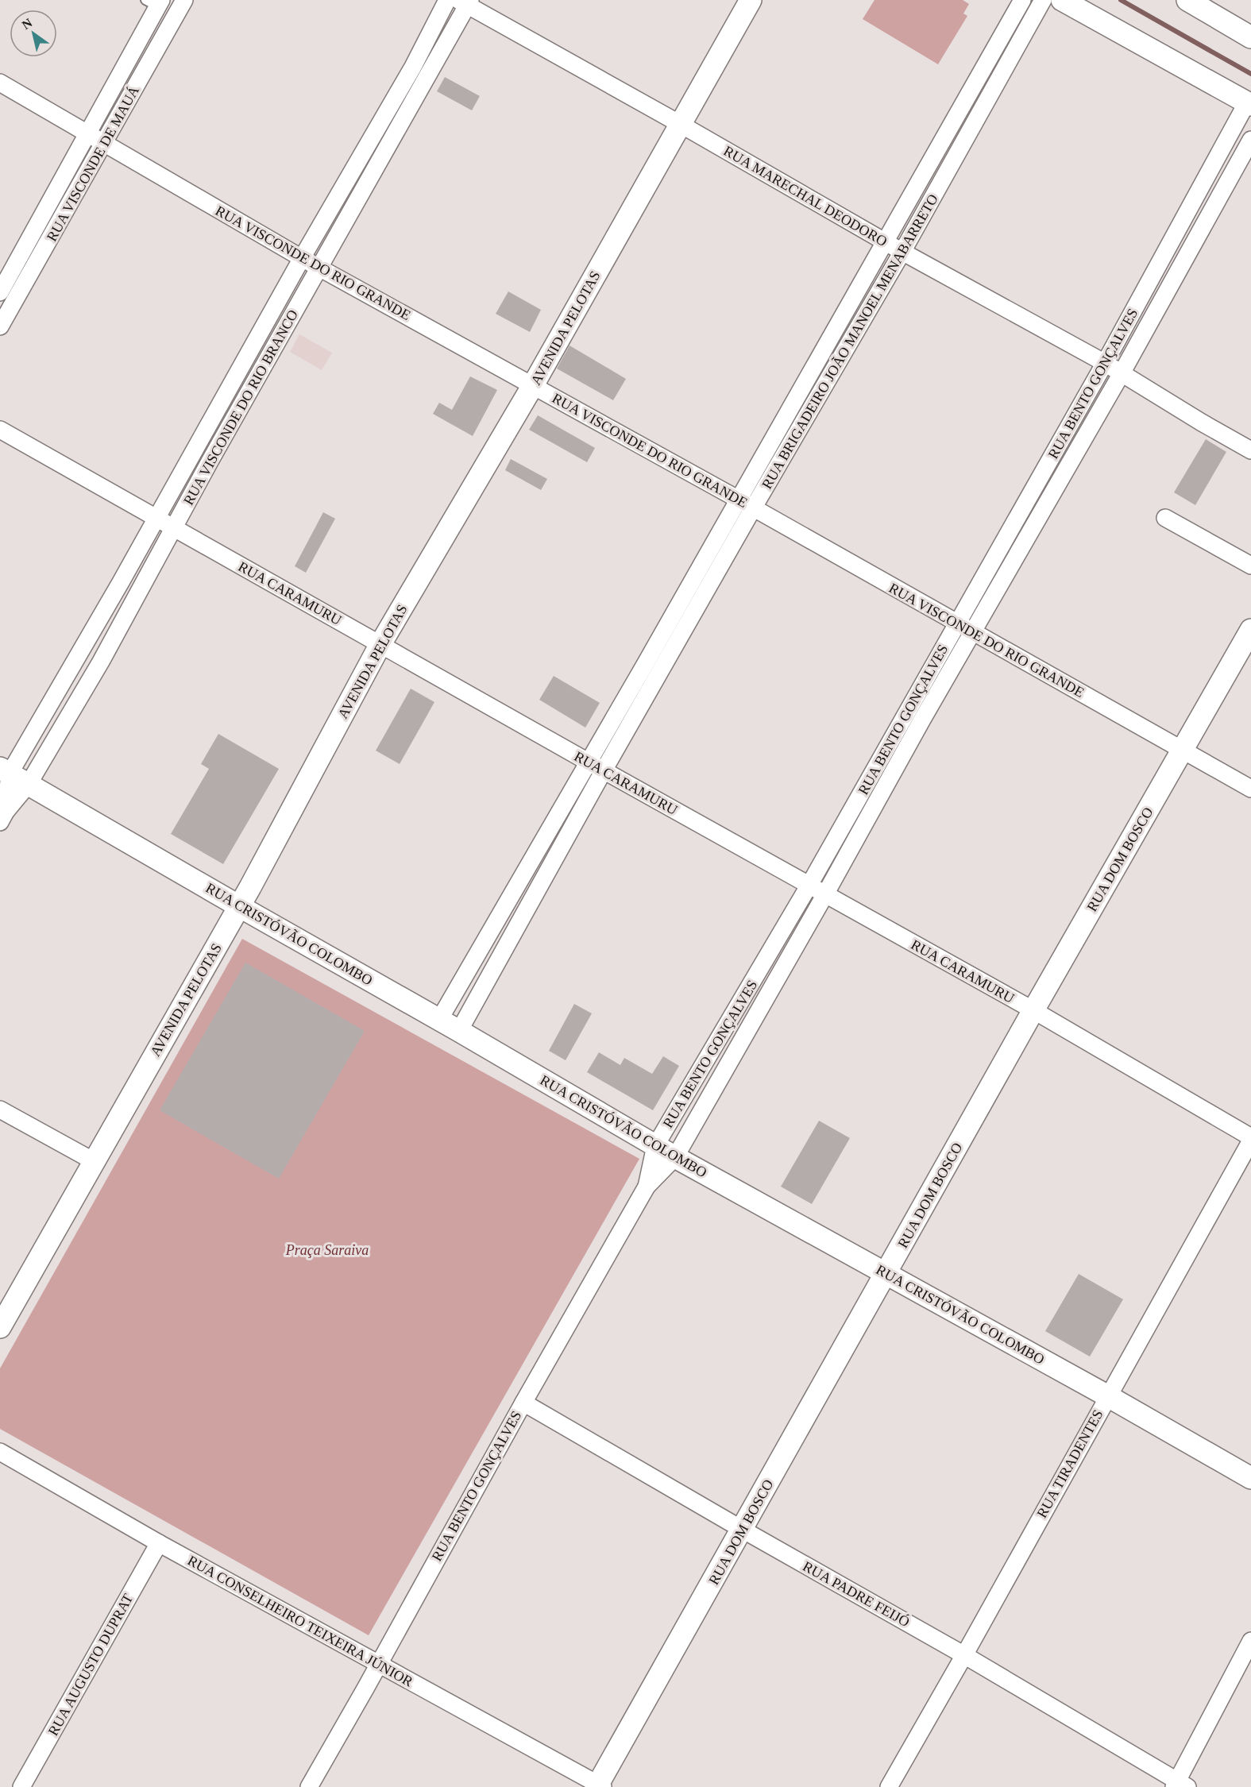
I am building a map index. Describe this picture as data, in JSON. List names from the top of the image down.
{
  "streets": {
    "street": [
      "RUA VISCONDE DE MAUÁ",
      "RUA MARECHAL DEODORO",
      "RUA VISCONDE DO RIO GRANDE",
      "AVENIDA PELOTAS",
      "RUA BRIGADEIRO JOÃO MANOEL MENABARRETO",
      "RUA BENTO GONÇALVES",
      "RUA VISCONDE DO RIO BRANCO",
      "RUA CARAMURU",
      "RUA DOM BOSCO",
      "RUA CRISTÓVÃO COLOMBO",
      "RUA TIRADENTES",
      "RUA PADRE FEIJÓ",
      "RUA CONSELHEIRO TEIXEIRA JÚNIOR",
      "RUA AUGUSTO DUPRAT"
    ]
  },
  "crossings": [
    ["RUA VISCONDE DE MAUÁ", "RUA VISCONDE DO RIO GRANDE"],
    ["RUA MARECHAL DEODORO", "AVENIDA PELOTAS"],
    ["RUA MARECHAL DEODORO", "RUA BRIGADEIRO JOÃO MANOEL MENABARRETO"],
    ["RUA MARECHAL DEODORO", "RUA BENTO GONÇALVES"],
    ["RUA MARECHAL DEODORO", "RUA VISCONDE DO RIO BRANCO"],
    ["RUA VISCONDE DO RIO GRANDE", "AVENIDA PELOTAS"],
    ["RUA VISCONDE DO RIO GRANDE", "RUA BRIGADEIRO JOÃO MANOEL MENABARRETO"],
    ["RUA VISCONDE DO RIO GRANDE", "RUA BENTO GONÇALVES"],
    ["RUA VISCONDE DO RIO GRANDE", "RUA VISCONDE DO RIO BRANCO"],
    ["RUA VISCONDE DO RIO GRANDE", "RUA DOM BOSCO"],
    ["AVENIDA PELOTAS", "RUA CARAMURU"],
    ["AVENIDA PELOTAS", "RUA CRISTÓVÃO COLOMBO"],
    ["RUA BRIGADEIRO JOÃO MANOEL MENABARRETO", "RUA CARAMURU"],
    ["RUA BRIGADEIRO JOÃO MANOEL MENABARRETO", "RUA CRISTÓVÃO COLOMBO"],
    ["RUA BENTO GONÇALVES", "RUA CARAMURU"],
    ["RUA BENTO GONÇALVES", "RUA CRISTÓVÃO COLOMBO"],
    ["RUA BENTO GONÇALVES", "RUA PADRE FEIJÓ"],
    ["RUA BENTO GONÇALVES", "RUA CONSELHEIRO TEIXEIRA JÚNIOR"],
    ["RUA VISCONDE DO RIO BRANCO", "RUA CARAMURU"],
    ["RUA VISCONDE DO RIO BRANCO", "RUA CRISTÓVÃO COLOMBO"],
    ["RUA CARAMURU", "RUA DOM BOSCO"],
    ["RUA CARAMURU", "RUA TIRADENTES"],
    ["RUA DOM BOSCO", "RUA CRISTÓVÃO COLOMBO"],
    ["RUA DOM BOSCO", "RUA PADRE FEIJÓ"],
    ["RUA DOM BOSCO", "RUA CONSELHEIRO TEIXEIRA JÚNIOR"],
    ["RUA CRISTÓVÃO COLOMBO", "RUA TIRADENTES"],
    ["RUA TIRADENTES", "RUA PADRE FEIJÓ"],
    ["RUA CONSELHEIRO TEIXEIRA JÚNIOR", "RUA AUGUSTO DUPRAT"]
  ],
  "parks": ["Praça Saraiva"],
  "north": "top left"
}
